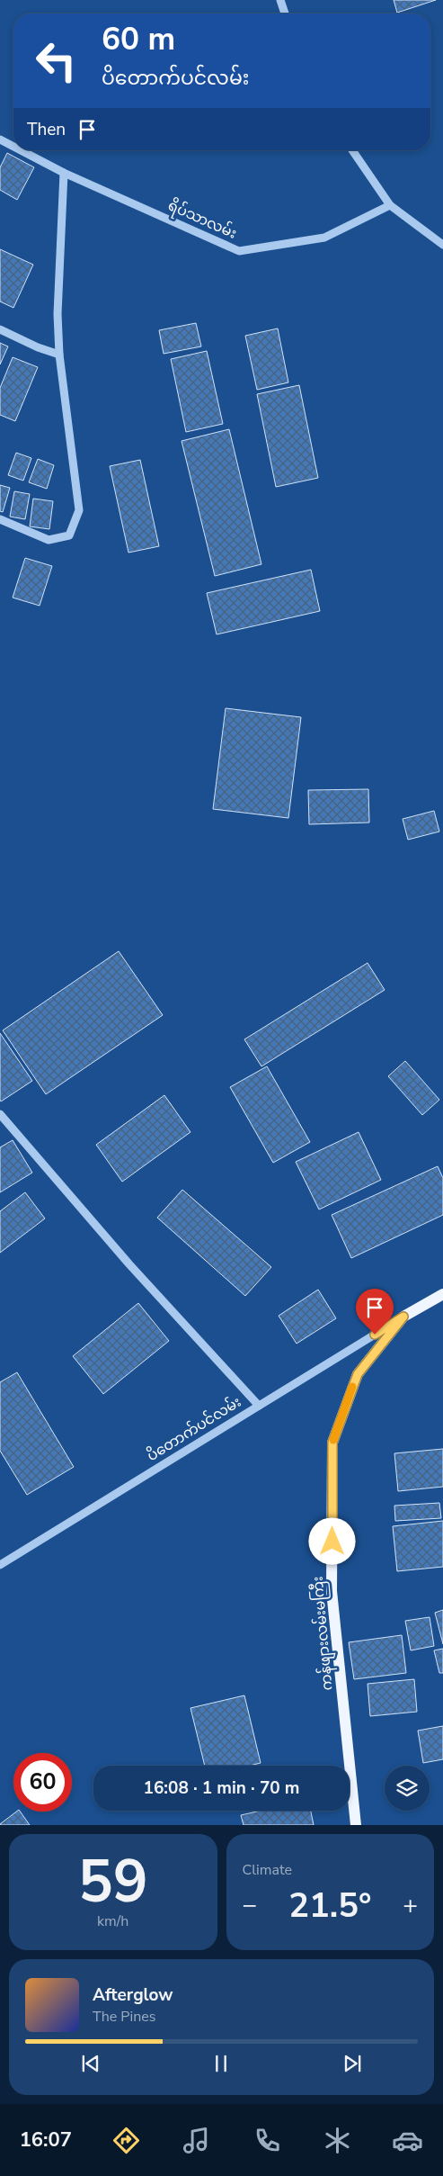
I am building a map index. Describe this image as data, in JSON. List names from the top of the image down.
{
  "streets": {
    "main road": ["ကန်ဖျားလမ်းမကြီး"],
    "street": ["ရိပ်သာလမ်း", "ပိတောက်ပင်လမ်း"]
  },
  "crossings": [
    ["ပိတောက်ပင်လမ်း", "ကန်ဖျားလမ်းမကြီး"]
  ],
  "page": {
    "turn": ["60 m", "ပိတောက်ပင်လမ်း"],
    "then": "Then",
    "limit": "60",
    "trip": "16:08 · 1 min · 70 m",
    "tile": [
      ["59", "km/h"],
      "Climate"
    ],
    "heat": ["−", "21.5°", "+"],
    "song": ["Afterglow", "The Pines"],
    "tabs": "16:07"
  }
}
